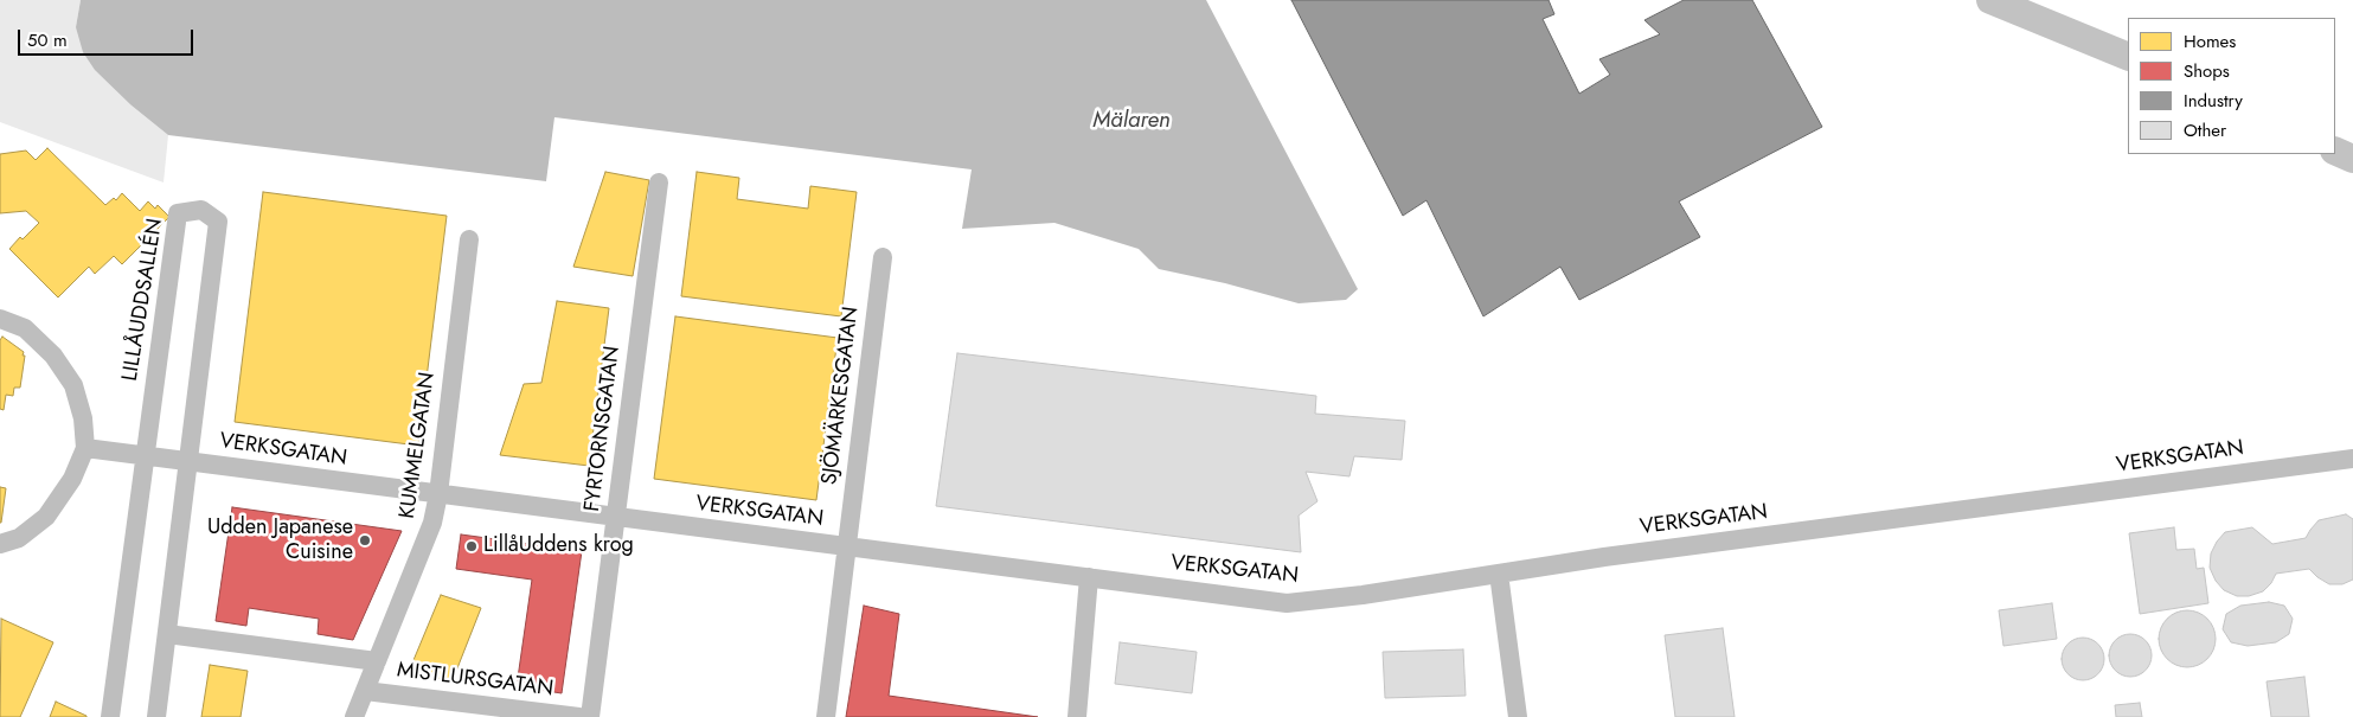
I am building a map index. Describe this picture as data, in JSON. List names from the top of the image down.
{
  "streets": {
    "street": [
      "LILLÅUDDSALLÉN",
      "SJÖMÄRKESGATAN",
      "FYRTORNSGATAN",
      "KUMMELGATAN",
      "VERKSGATAN",
      "MISTLURSGATAN"
    ]
  },
  "crossings": [
    ["LILLÅUDDSALLÉN", "VERKSGATAN"],
    ["LILLÅUDDSALLÉN", "MISTLURSGATAN"],
    ["SJÖMÄRKESGATAN", "VERKSGATAN"],
    ["FYRTORNSGATAN", "VERKSGATAN"],
    ["KUMMELGATAN", "VERKSGATAN"],
    ["KUMMELGATAN", "MISTLURSGATAN"]
  ],
  "water": ["Mälaren"],
  "places": ["Udden Japanese Cuisine", "LillåUddens krog"],
  "legend": [
    "Homes",
    "Shops",
    "Industry",
    "Other"
  ],
  "scale_bar": "50 m"
}
